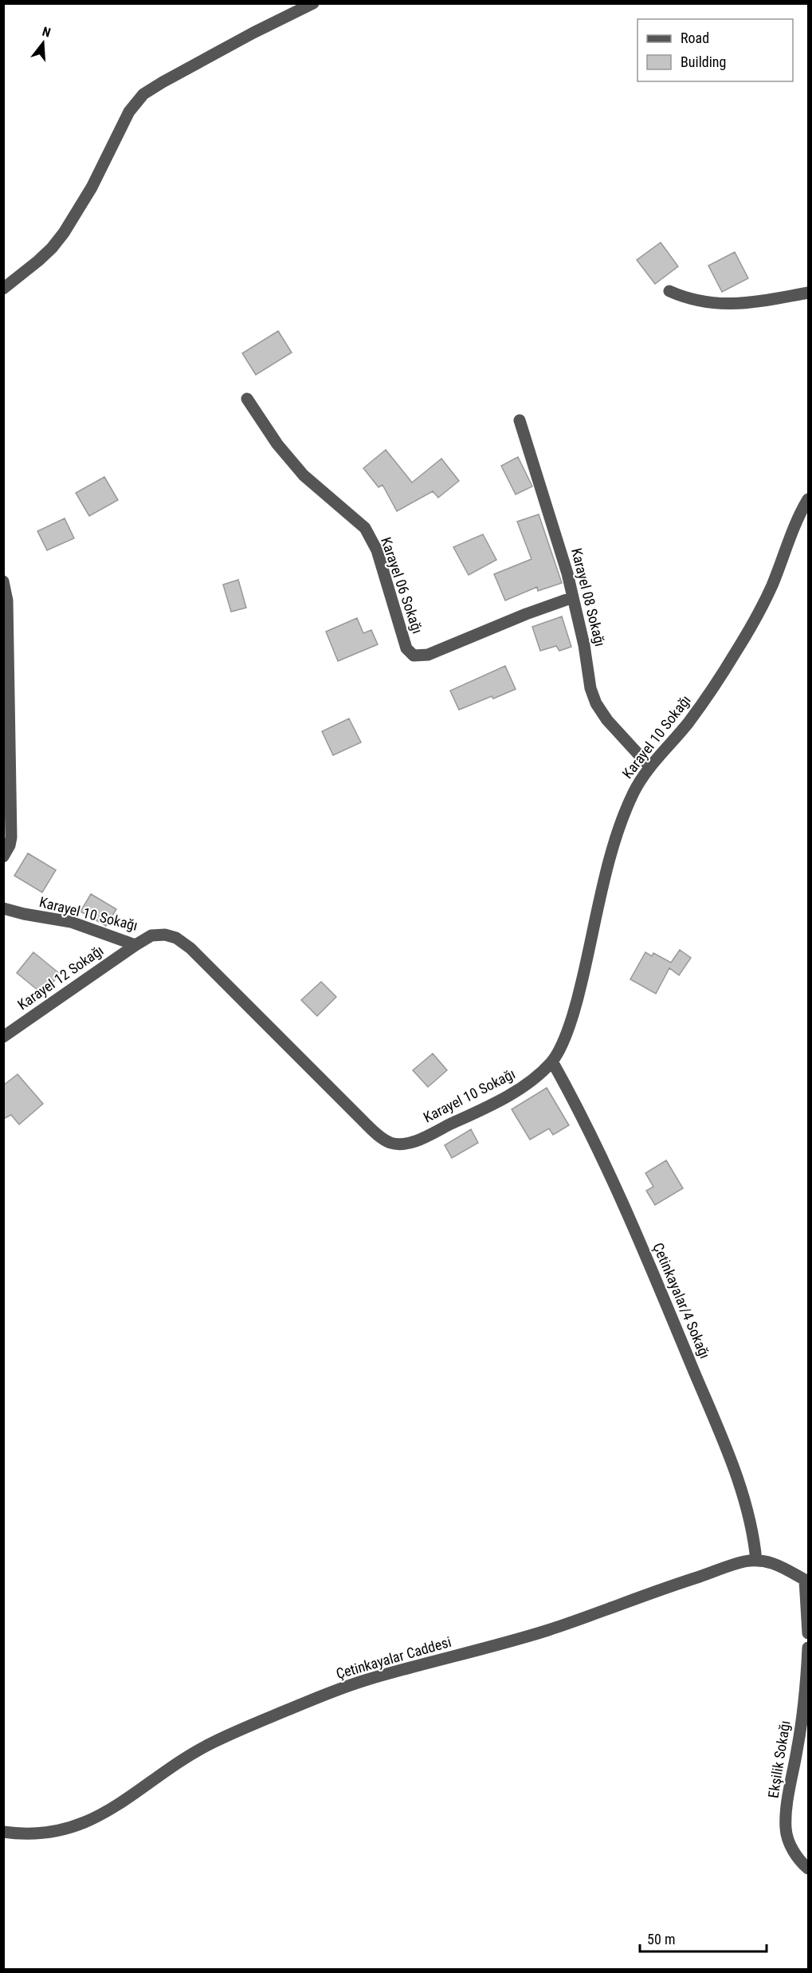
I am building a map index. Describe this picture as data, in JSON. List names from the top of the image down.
{
  "streets": {
    "street": [
      "Karayel 06 Sokağı",
      "Karayel 08 Sokağı",
      "Karayel 10 Sokağı",
      "Karayel 12 Sokağı",
      "Çetinkayalar/4 Sokağı",
      "Çetinkayalar Caddesi",
      "Ekşilik Sokağı"
    ]
  },
  "crossings": [
    ["Karayel 06 Sokağı", "Karayel 08 Sokağı"],
    ["Karayel 08 Sokağı", "Karayel 10 Sokağı"],
    ["Karayel 10 Sokağı", "Karayel 12 Sokağı"],
    ["Karayel 10 Sokağı", "Çetinkayalar/4 Sokağı"],
    ["Çetinkayalar/4 Sokağı", "Çetinkayalar Caddesi"]
  ],
  "legend": ["Road", "Building"],
  "scale_bar": "50 m",
  "north": "top"
}
